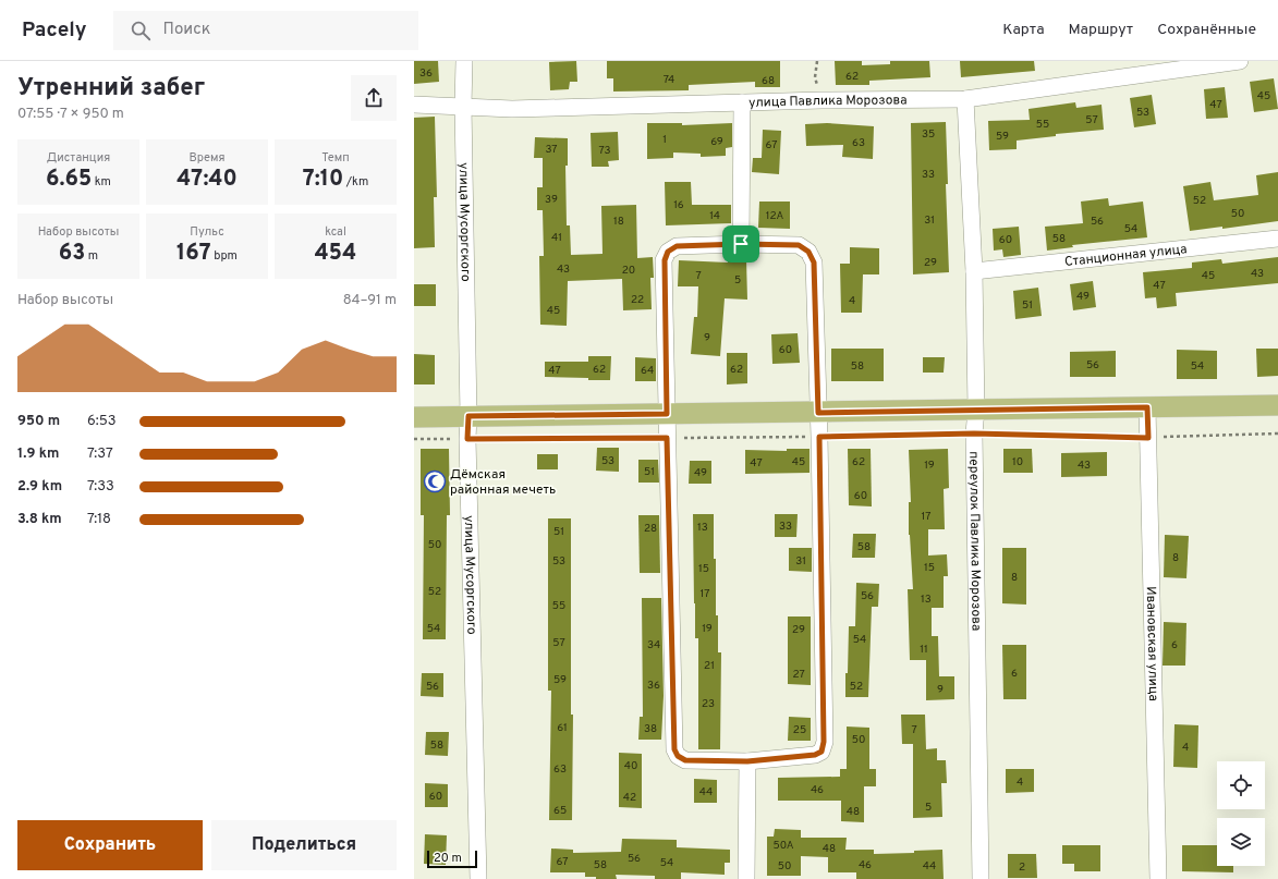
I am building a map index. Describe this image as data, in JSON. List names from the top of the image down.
{
  "streets": {
    "street": [
      "улица Павлика Морозова",
      "улица Мусоргского",
      "Станционная улица",
      "переулок Павлика Морозова",
      "Ивановская улица"
    ]
  },
  "crossings": [
    ["улица Павлика Морозова", "улица Мусоргского"],
    ["улица Павлика Морозова", "переулок Павлика Морозова"],
    ["Станционная улица", "переулок Павлика Морозова"]
  ],
  "places": {
    "mosque": ["Дёмская районная мечеть"]
  },
  "house_numbers": [
    "36",
    "62",
    "74",
    "68",
    "45",
    "47",
    "53",
    "57",
    "55",
    "35",
    "59",
    "1",
    "69",
    "63",
    "67",
    "37",
    "73",
    "33",
    "39",
    "52",
    "16",
    "50",
    "14",
    "12А",
    "31",
    "18",
    "56",
    "54",
    "41",
    "58",
    "60",
    "29",
    "43",
    "20",
    "43",
    "7",
    "45",
    "5",
    "47",
    "49",
    "22",
    "4",
    "51",
    "45",
    "9",
    "60",
    "56",
    "58",
    "54",
    "62",
    "62",
    "47",
    "64",
    "53",
    "45",
    "62",
    "10",
    "47",
    "19",
    "43",
    "51",
    "49",
    "60",
    "17",
    "33",
    "13",
    "28",
    "51",
    "50",
    "58",
    "8",
    "53",
    "31",
    "15",
    "15",
    "8",
    "52",
    "17",
    "56",
    "13",
    "55",
    "54",
    "19",
    "29",
    "54",
    "57",
    "34",
    "6",
    "11",
    "21",
    "6",
    "27",
    "59",
    "36",
    "56",
    "52",
    "9",
    "23",
    "61",
    "38",
    "25",
    "7",
    "50",
    "58",
    "4",
    "40",
    "63",
    "4",
    "46",
    "44",
    "60",
    "42",
    "5",
    "65",
    "48",
    "50А",
    "48",
    "56",
    "67",
    "54",
    "58",
    "46",
    "50",
    "44",
    "2"
  ],
  "scale_bar": "20 m",
  "page": {
    "header": "Pacely",
    "search": "Поиск",
    "nav": ["Карта", "Маршрут", "Сохранённые"],
    "heading": ["Утренний забег", "07:55 · 7 × 950 m"],
    "stats": [
      ["Дистанция", "6.65 km"],
      ["Время", "47:40"],
      ["Темп", "7:10 /km"],
      ["Набор высоты", "63 m"],
      ["Пульс", "167 bpm"],
      ["kcal", "454"]
    ],
    "chart": ["Набор высоты", "84–91 m"],
    "list": [
      {
        "name": "950 m",
        "note": "6:53"
      },
      {
        "name": "1.9 km",
        "note": "7:37"
      },
      {
        "name": "2.9 km",
        "note": "7:33"
      },
      {
        "name": "3.8 km",
        "note": "7:18"
      }
    ],
    "buttons": ["Сохранить", "Поделиться"],
    "scale": "20 m"
  }
}
